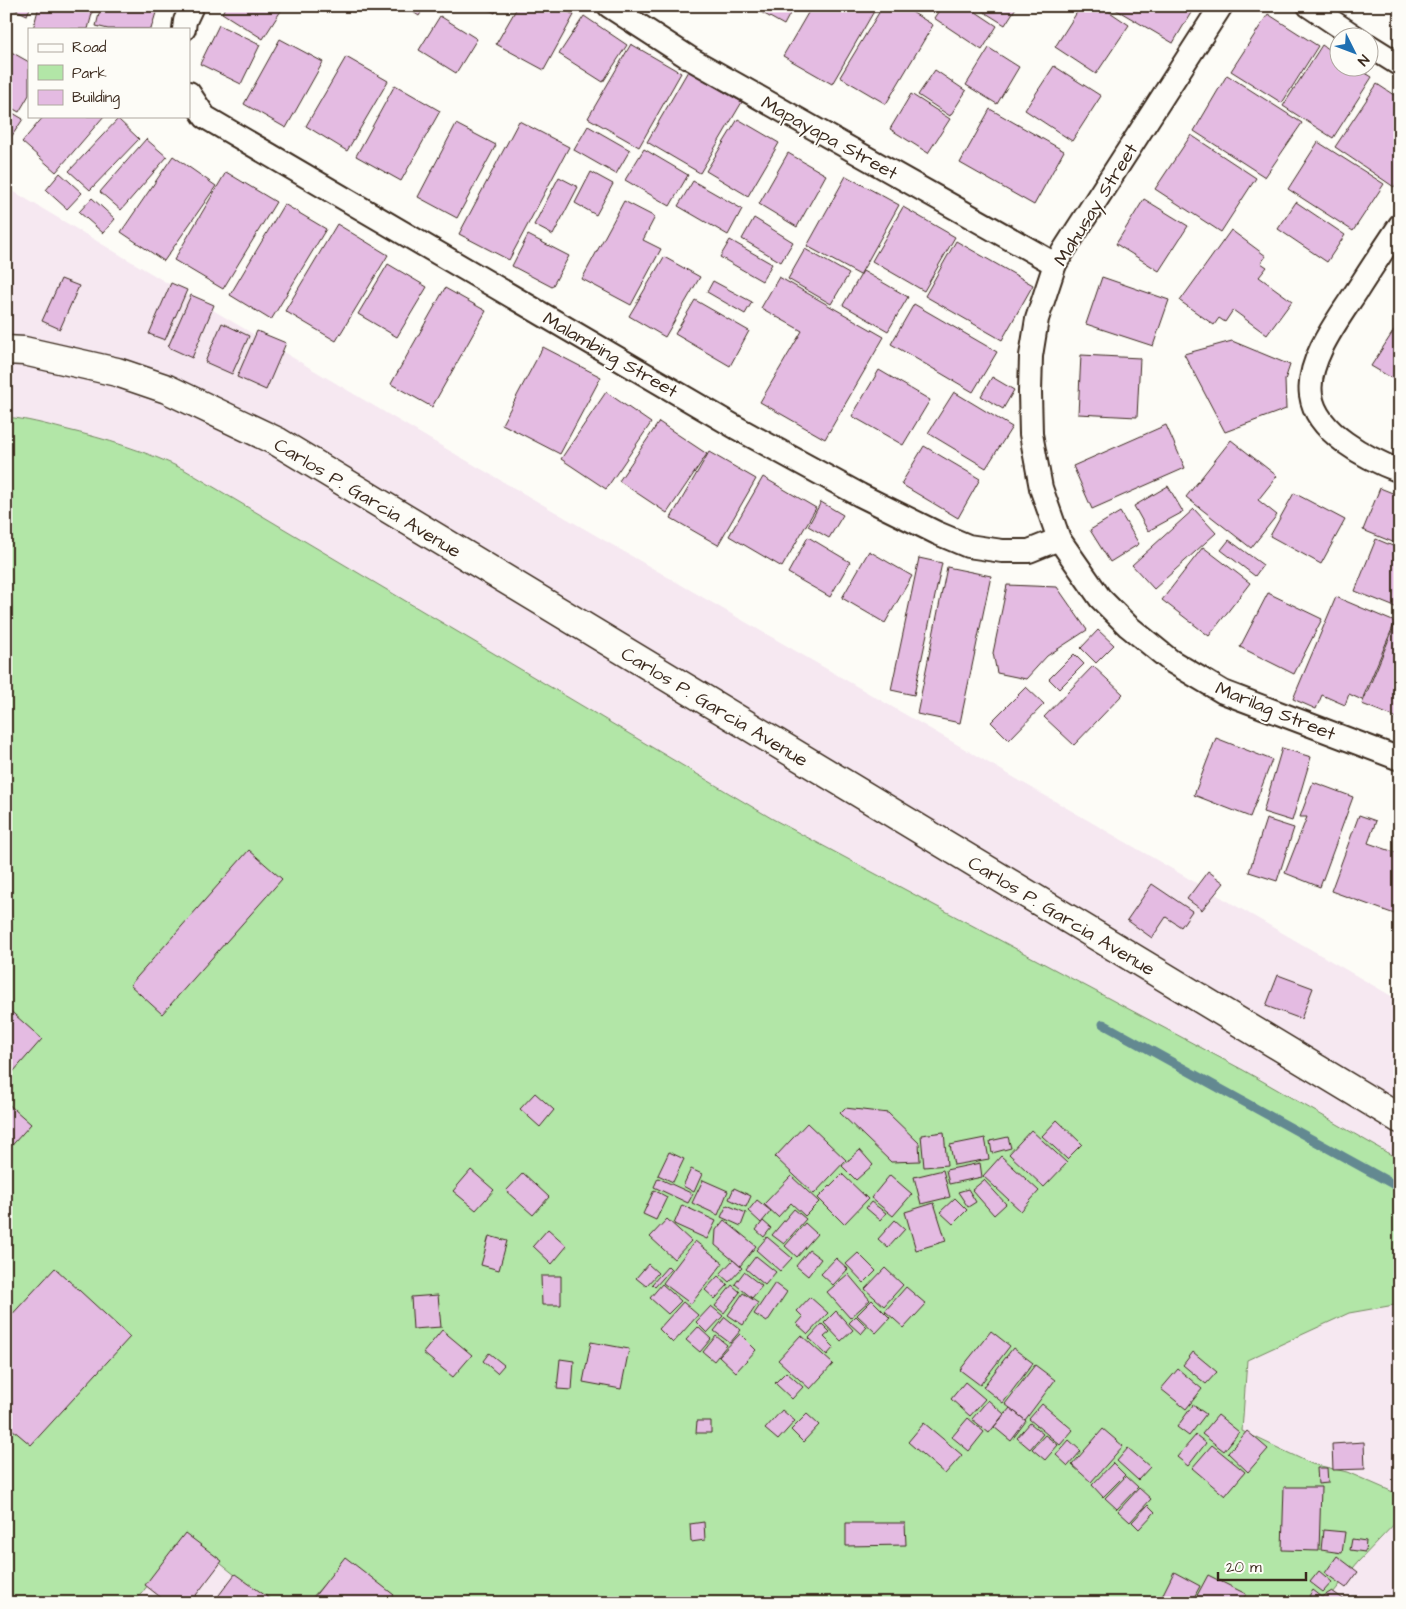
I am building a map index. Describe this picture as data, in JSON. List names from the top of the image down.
{
  "streets": {
    "main road": ["Carlos P. Garcia Avenue"],
    "street": [
      "Mapayapa Street",
      "Mahusay Street",
      "Malambing Street",
      "Marilag Street"
    ]
  },
  "crossings": [
    ["Mapayapa Street", "Mahusay Street"],
    ["Mahusay Street", "Malambing Street"],
    ["Mahusay Street", "Marilag Street"],
    ["Malambing Street", "Marilag Street"]
  ],
  "legend": ["Road", "Park", "Building"],
  "scale_bar": "20 m",
  "north": "bottom right"
}
